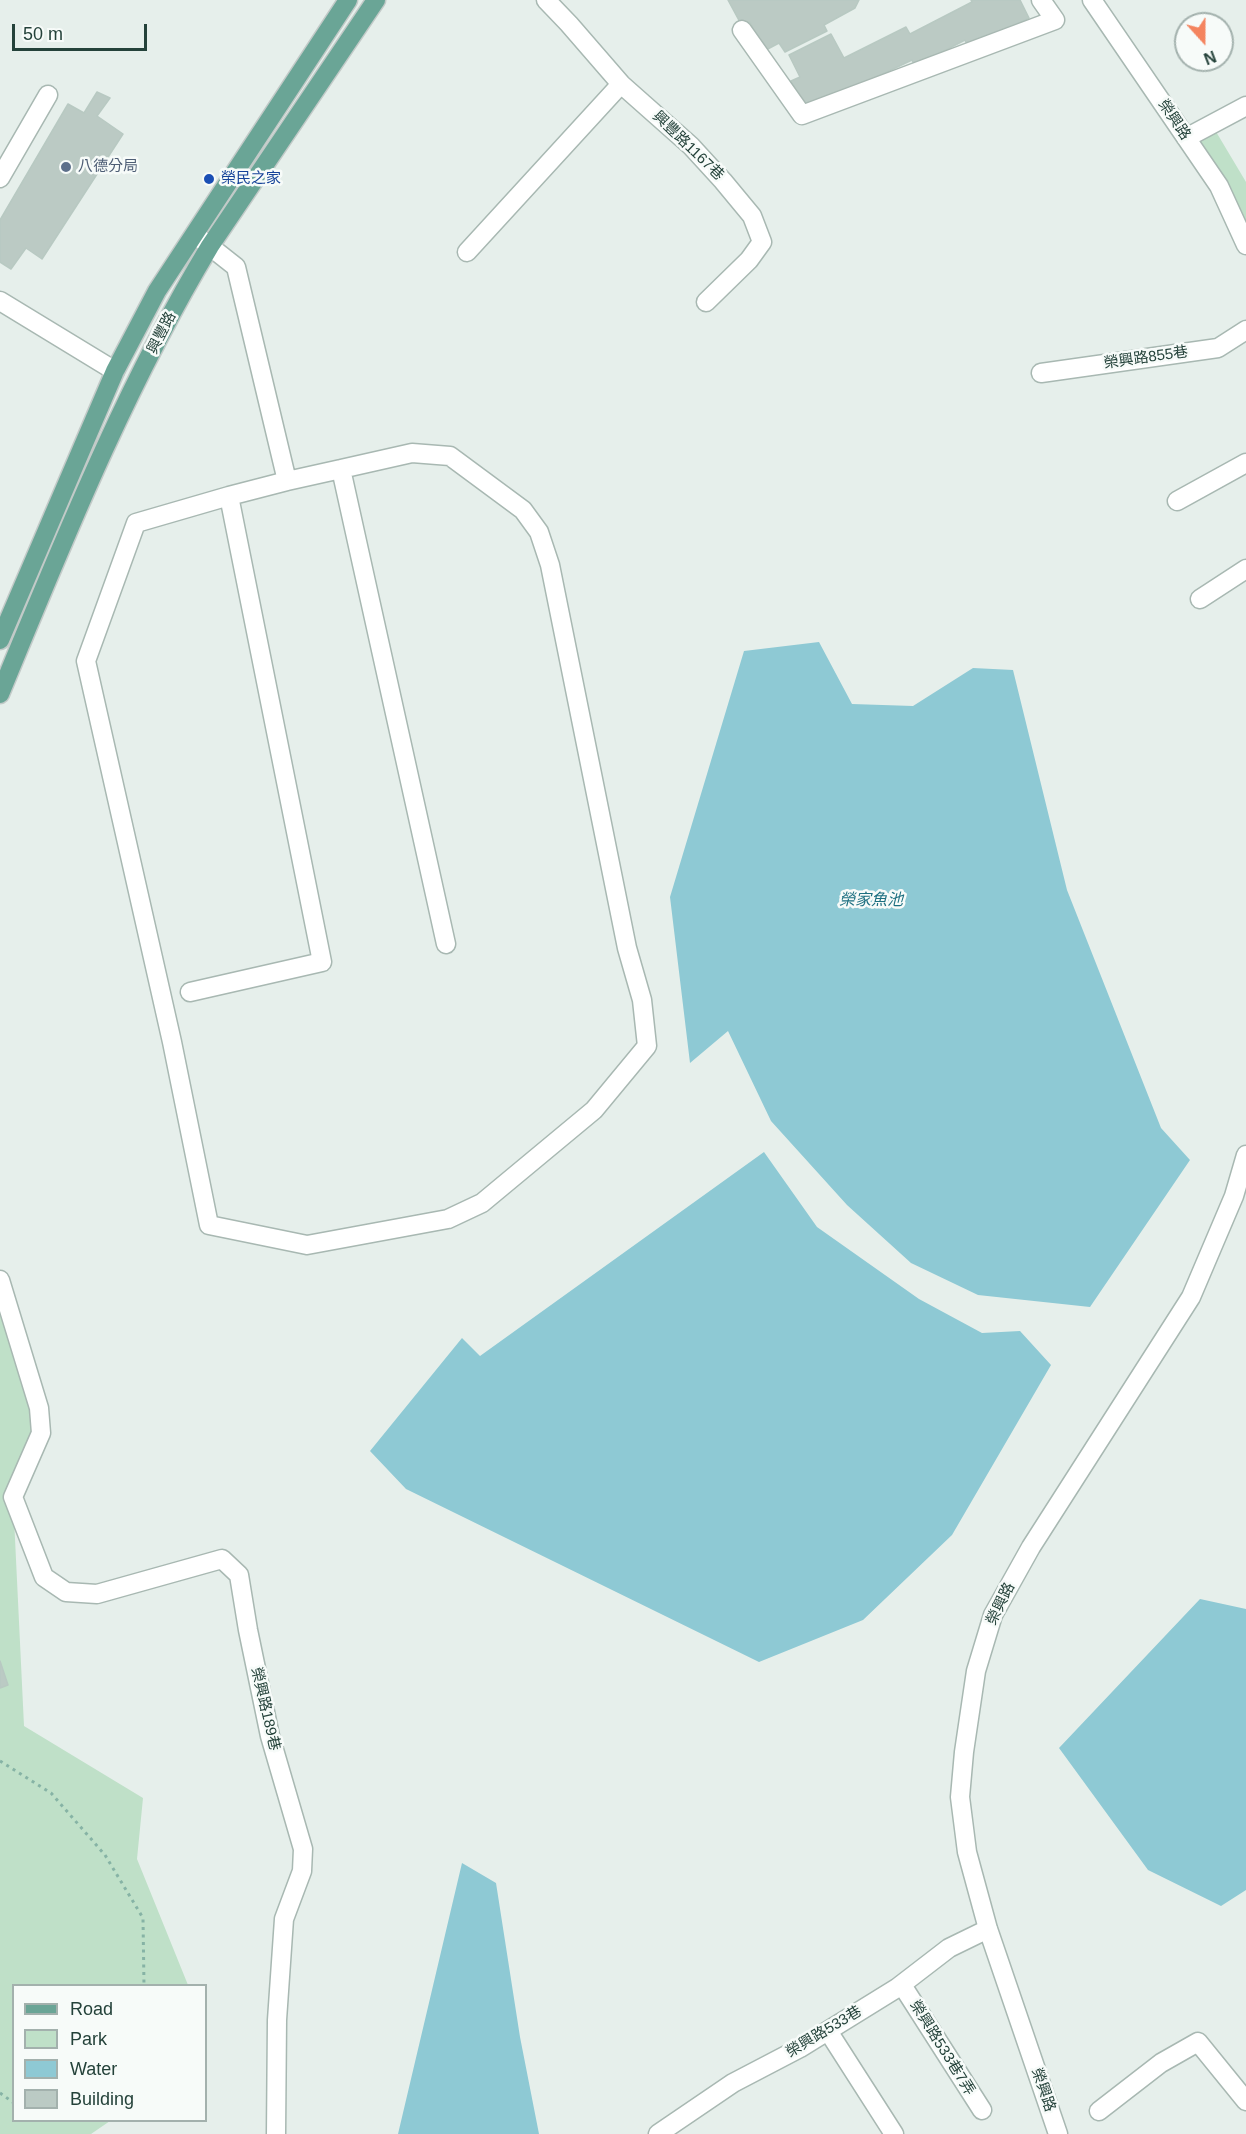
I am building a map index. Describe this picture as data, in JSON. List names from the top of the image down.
{
  "streets": {
    "main road": ["興豐路"],
    "street": [
      "榮興路",
      "興豐路1167巷",
      "榮興路855巷",
      "榮興路189巷",
      "榮興路533巷",
      "榮興路533巷7弄"
    ]
  },
  "crossings": [
    ["榮興路", "榮興路533巷"],
    ["榮興路533巷", "榮興路533巷7弄"]
  ],
  "water": ["榮家魚池"],
  "places": ["八德分局", "榮民之家"],
  "legend": [
    "Road",
    "Park",
    "Water",
    "Building"
  ],
  "scale_bar": "50 m",
  "north": "bottom"
}
